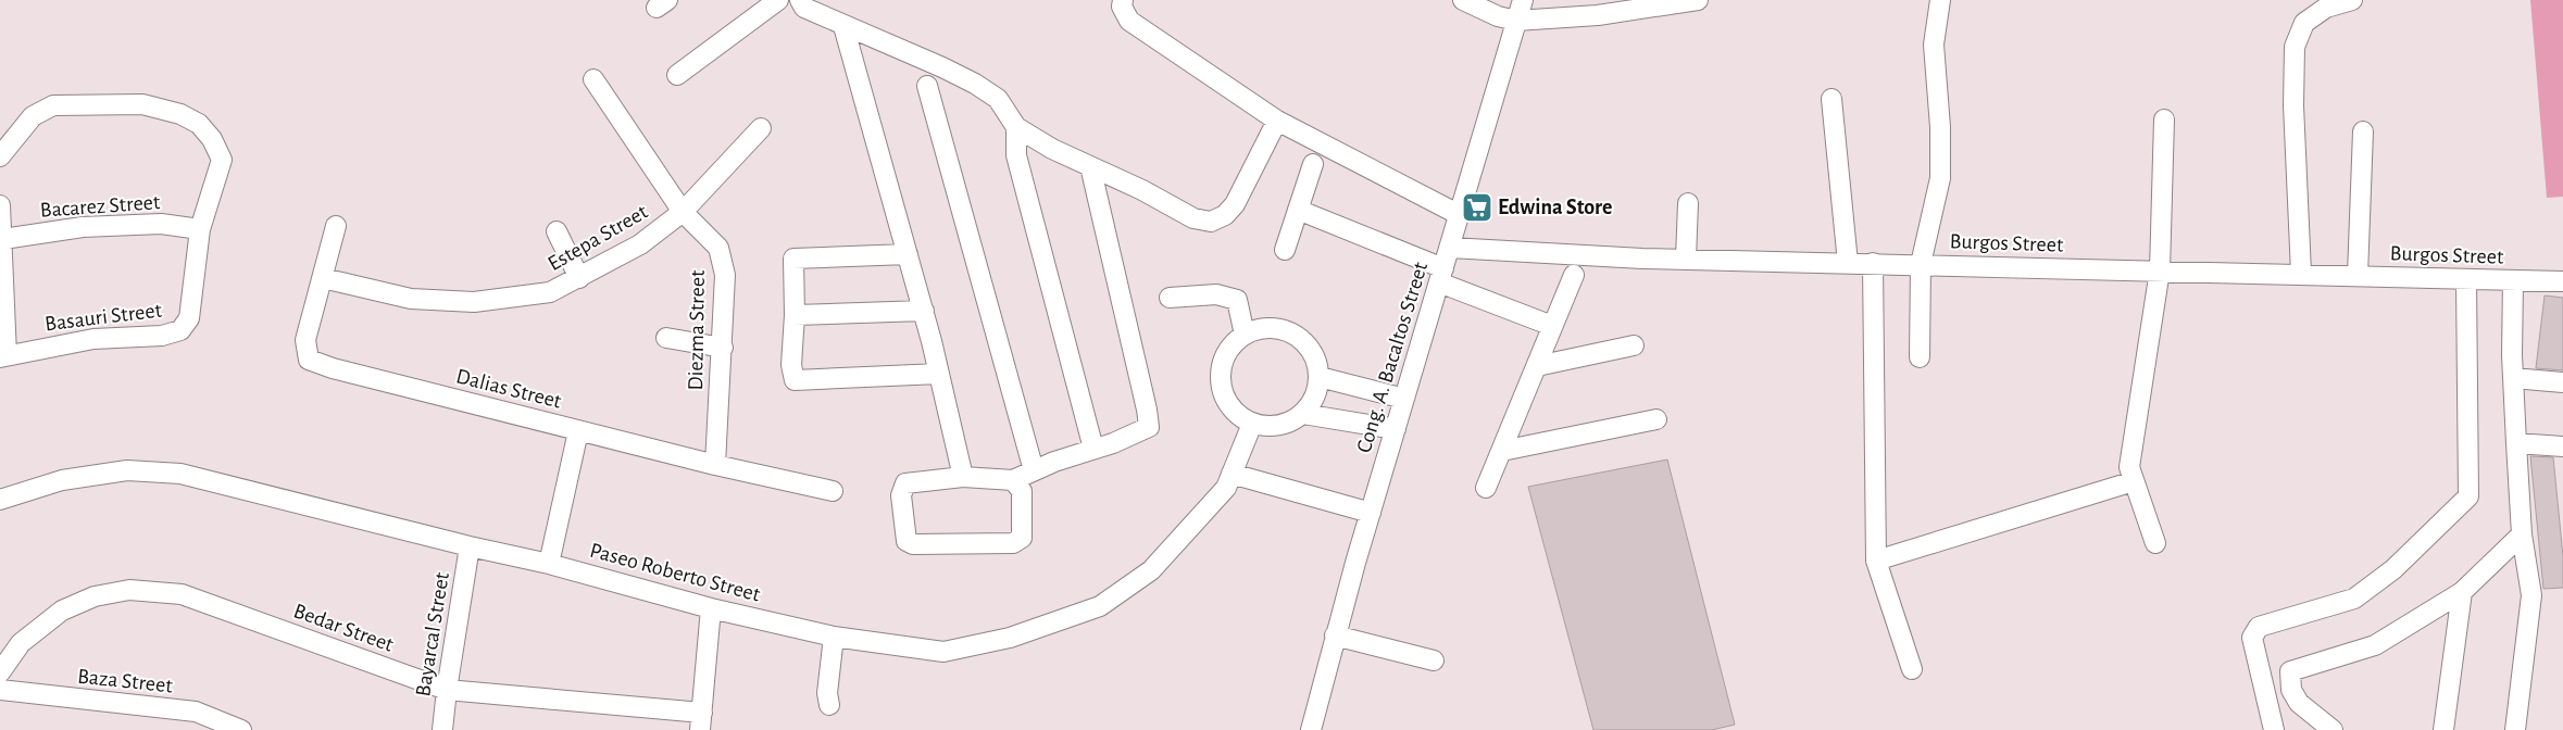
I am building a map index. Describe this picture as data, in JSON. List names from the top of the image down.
{
  "streets": {
    "street": [
      "Bacarez Street",
      "Estepa Street",
      "Burgos Street",
      "Basauri Street",
      "Diezma Street",
      "Cong. A. Bacaltos Street",
      "Dalias Street",
      "Paseo Roberto Street",
      "Bedar Street",
      "Bayarcal Street",
      "Baza Street"
    ]
  },
  "crossings": [
    ["Bacarez Street", "Basauri Street"],
    ["Estepa Street", "Diezma Street"],
    ["Estepa Street", "Dalias Street"],
    ["Burgos Street", "Cong. A. Bacaltos Street"],
    ["Diezma Street", "Dalias Street"],
    ["Paseo Roberto Street", "Bayarcal Street"],
    ["Bedar Street", "Bayarcal Street"]
  ],
  "places": {
    "supermarket": ["Edwina Store"]
  }
}
